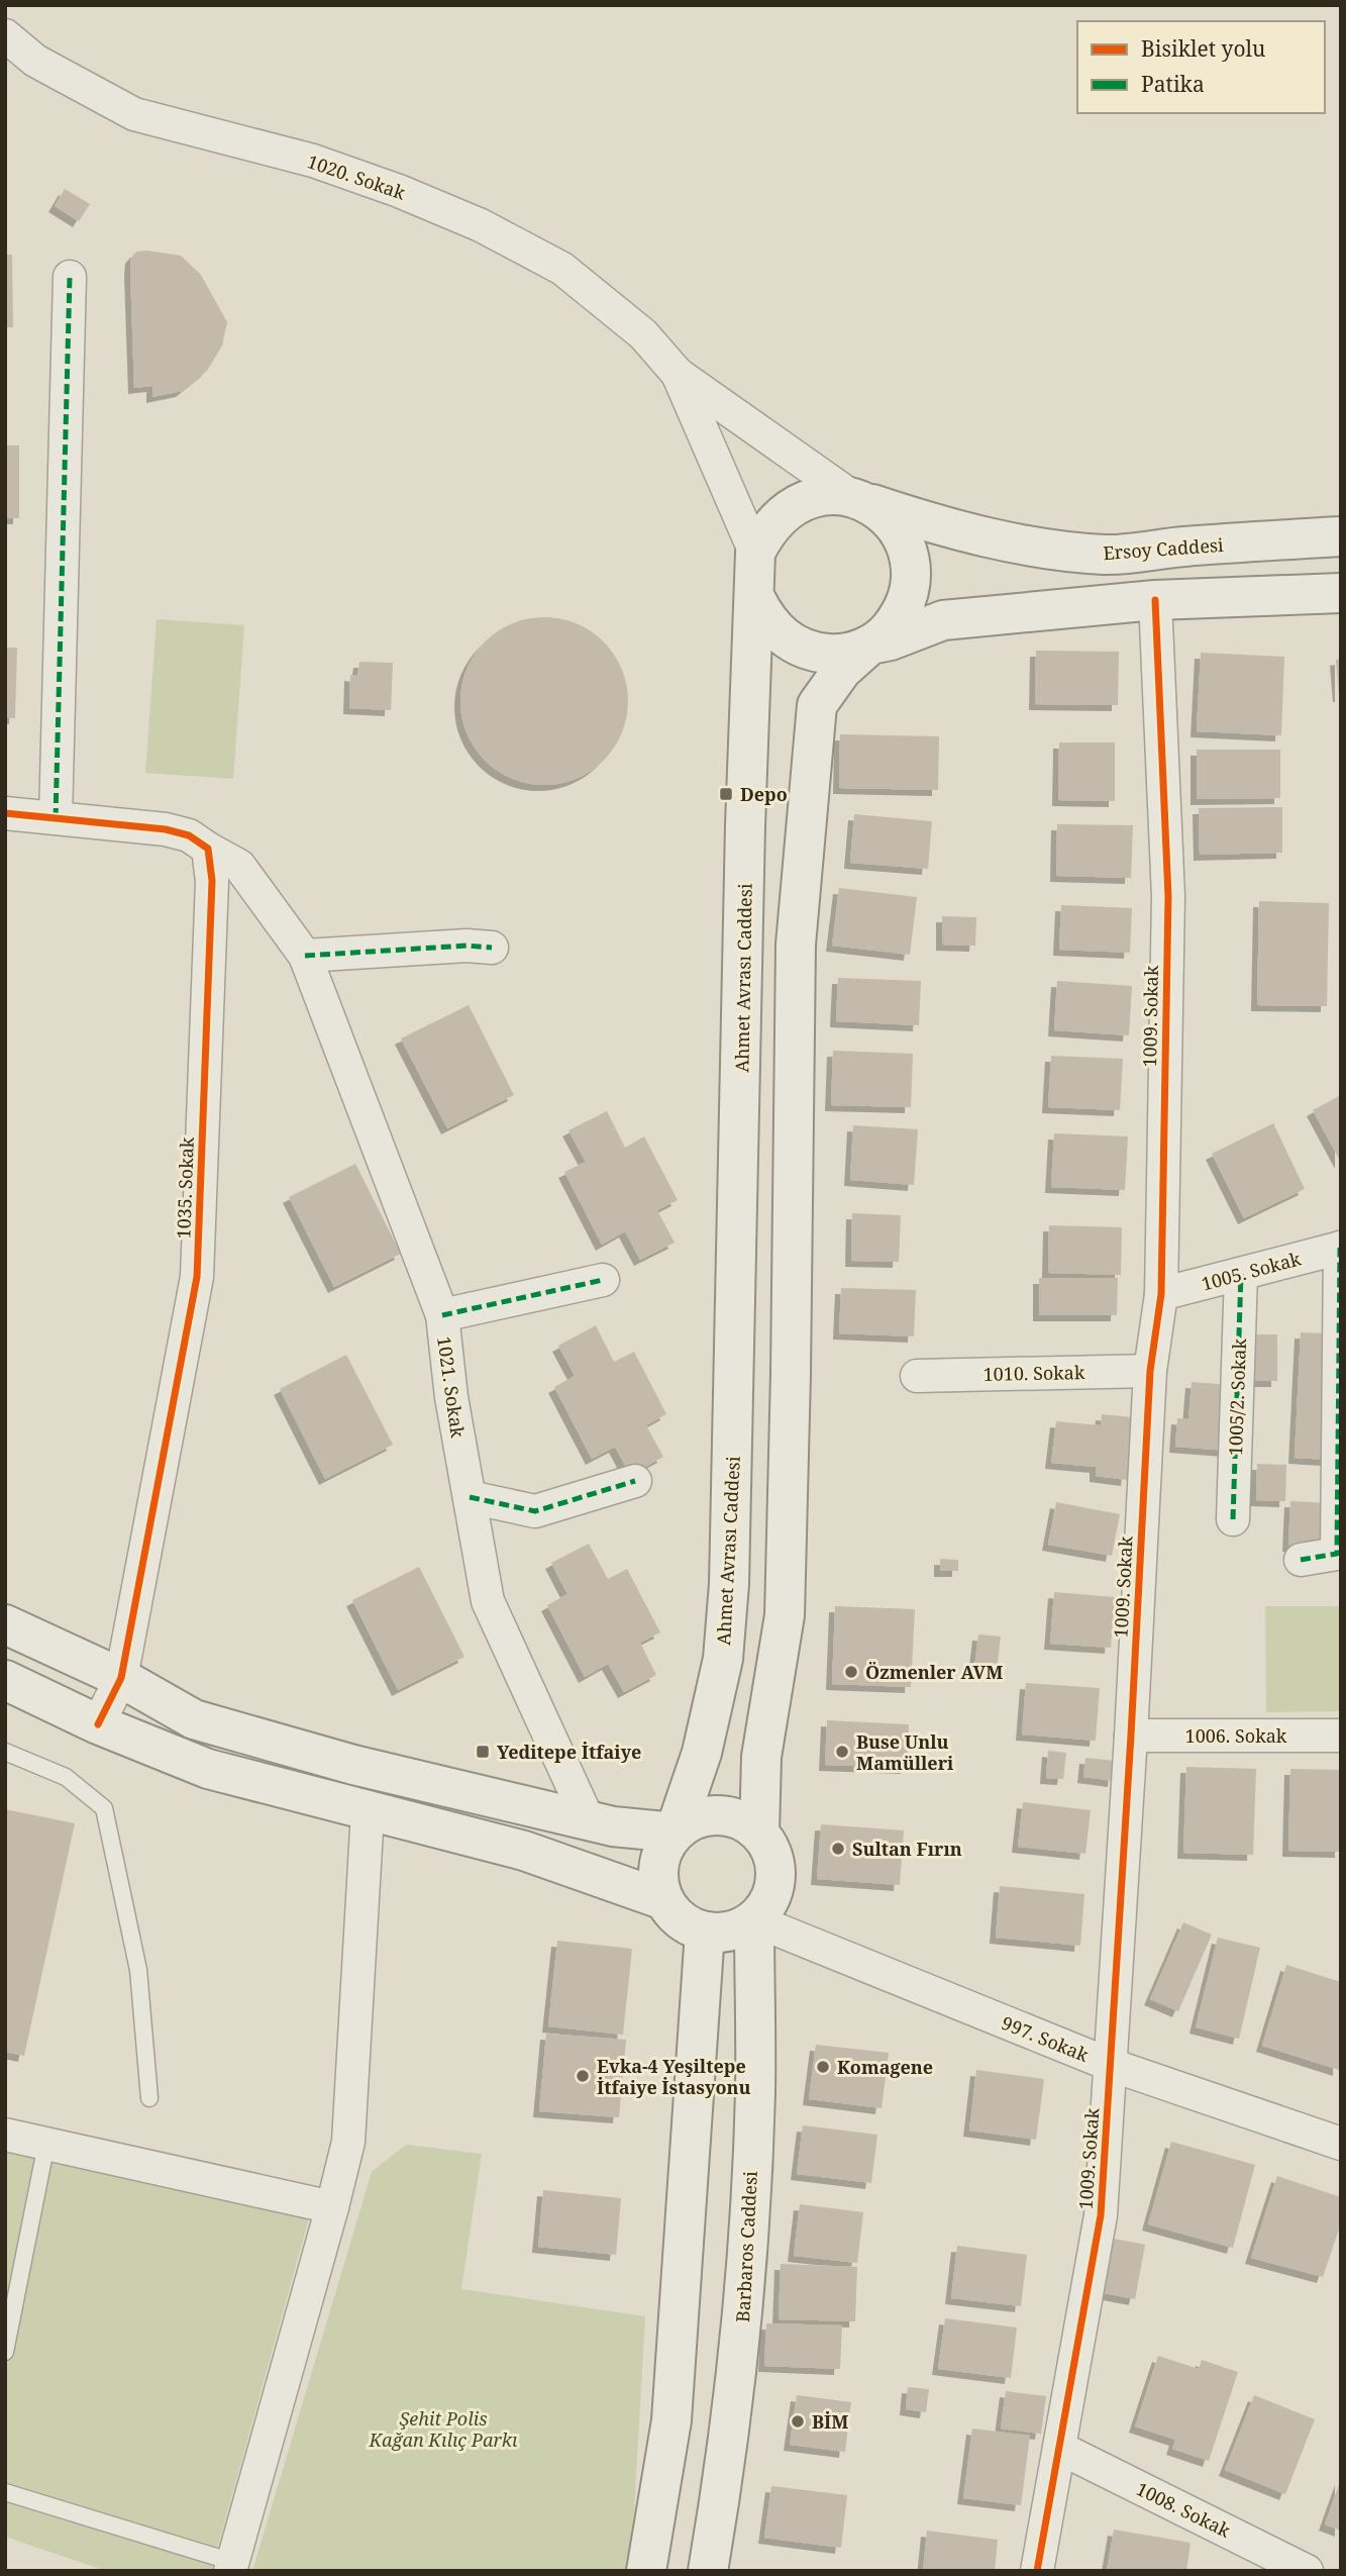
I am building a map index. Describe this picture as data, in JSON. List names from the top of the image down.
{
  "streets": {
    "main road": ["Ersoy Caddesi", "Ahmet Avrası Caddesi", "Barbaros Caddesi"],
    "street": [
      "1020. Sokak",
      "1009. Sokak",
      "1035. Sokak",
      "1005. Sokak",
      "1010. Sokak",
      "1021. Sokak",
      "1005/2. Sokak",
      "1006. Sokak",
      "997. Sokak",
      "1008. Sokak"
    ]
  },
  "crossings": [
    ["1020. Sokak", "Ersoy Caddesi"],
    ["1020. Sokak", "Ahmet Avrası Caddesi"],
    ["Ersoy Caddesi", "Ahmet Avrası Caddesi"],
    ["Ahmet Avrası Caddesi", "1009. Sokak"],
    ["Ahmet Avrası Caddesi", "997. Sokak"],
    ["Ahmet Avrası Caddesi", "Barbaros Caddesi"],
    ["1009. Sokak", "1005. Sokak"],
    ["1009. Sokak", "1010. Sokak"],
    ["1009. Sokak", "1006. Sokak"],
    ["1009. Sokak", "997. Sokak"],
    ["1009. Sokak", "1008. Sokak"],
    ["1035. Sokak", "1021. Sokak"],
    ["1005. Sokak", "1005/2. Sokak"],
    ["997. Sokak", "Barbaros Caddesi"]
  ],
  "parks": ["Şehit Polis Kağan Kılıç Parkı"],
  "places": {
    "transit": ["Depo", "Yeditepe İtfaiye"],
    "other": [
      "Özmenler AVM",
      "Buse Unlu Mamülleri",
      "Sultan Fırın",
      "Komagene",
      "Evka-4 Yeşiltepe İtfaiye İstasyonu",
      "BİM"
    ]
  },
  "legend": ["Bisiklet yolu", "Patika"]
}
